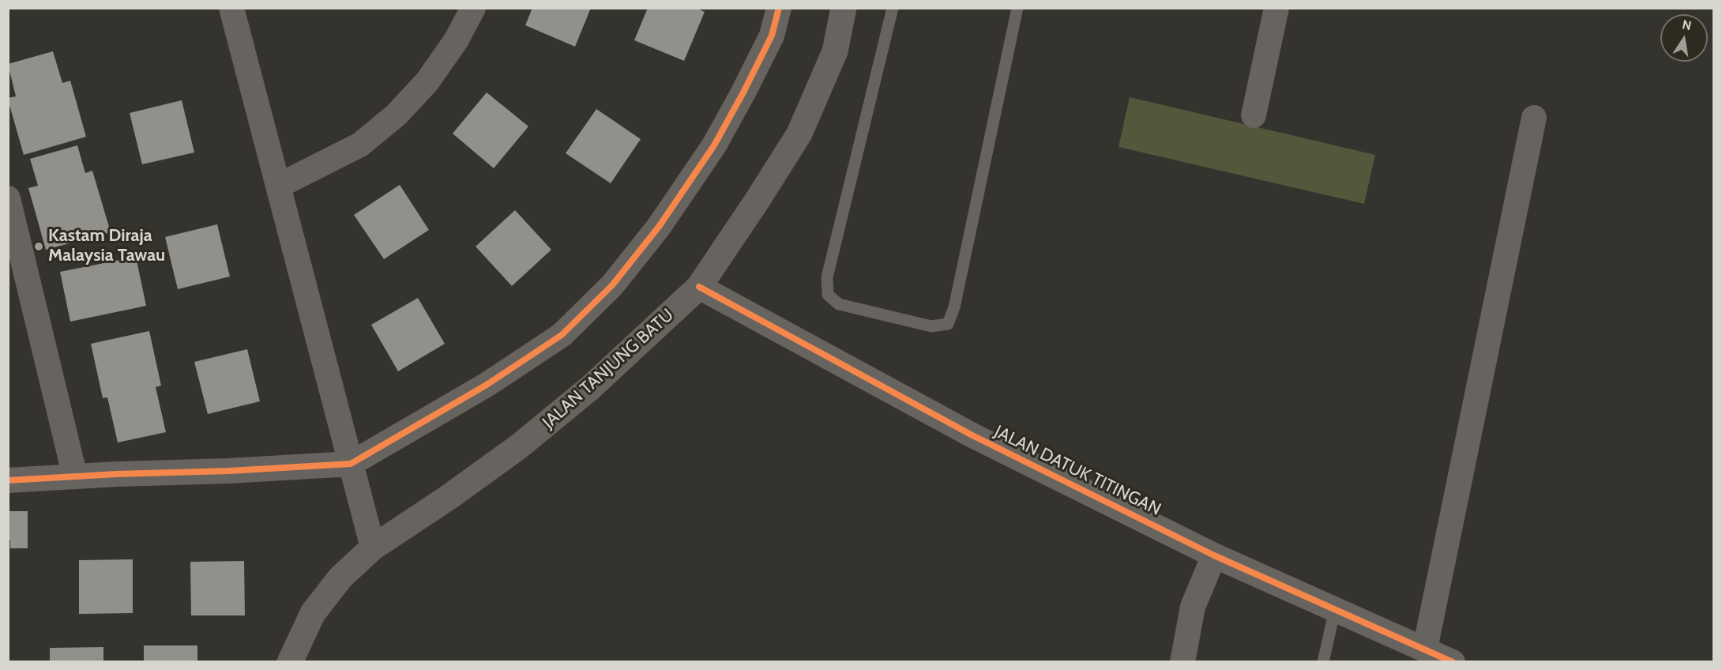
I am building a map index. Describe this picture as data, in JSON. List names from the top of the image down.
{
  "streets": {
    "street": ["JALAN TANJUNG BATU", "JALAN DATUK TITINGAN"]
  },
  "crossings": [
    ["JALAN TANJUNG BATU", "JALAN DATUK TITINGAN"]
  ],
  "places": ["Kastam Diraja Malaysia Tawau"],
  "north": "top"
}
